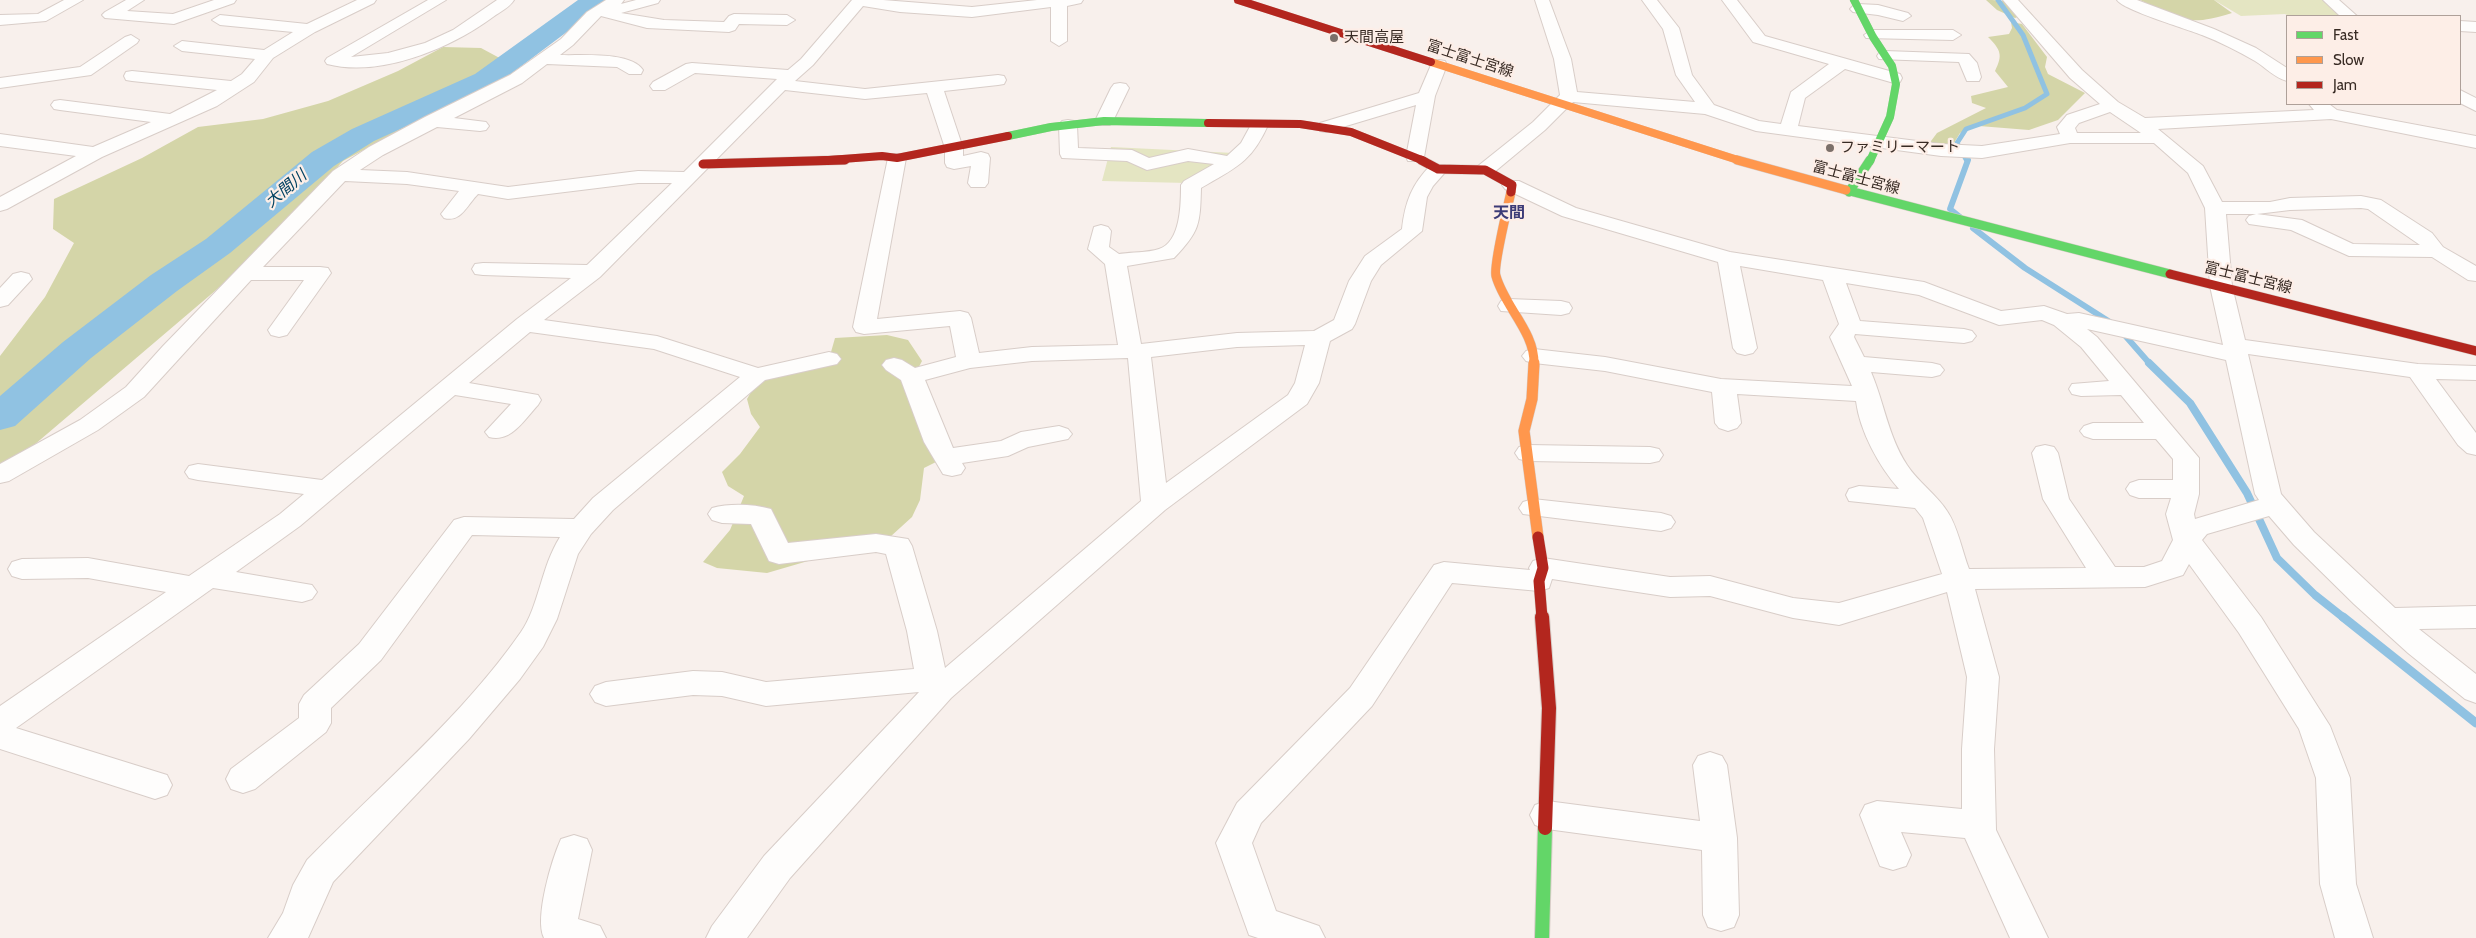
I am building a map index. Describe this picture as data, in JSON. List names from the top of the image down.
{
  "streets": {
    "street": ["富士富士宮線"]
  },
  "districts": ["天間"],
  "water": ["大間川"],
  "places": ["天間高屋", "ファミリーマート"],
  "legend": ["Fast", "Slow", "Jam"]
}
